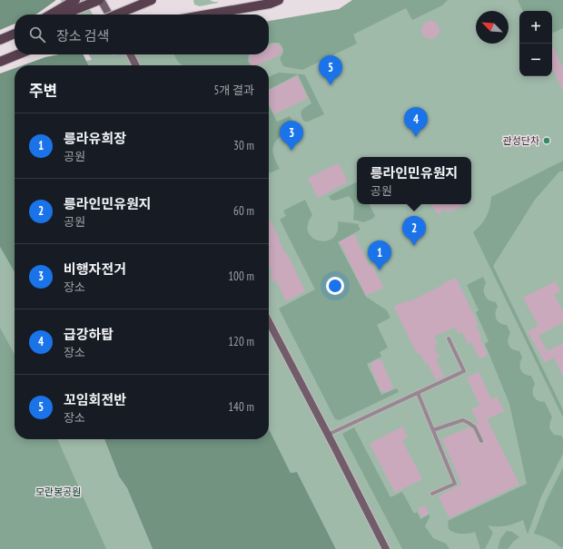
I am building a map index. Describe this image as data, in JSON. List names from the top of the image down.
{
  "parks": ["모란봉공원"],
  "places": ["관성단차"],
  "north": "top left",
  "page": {
    "map_buttons": ["+", "−"],
    "search": "장소 검색",
    "pins": [
      "5",
      "4",
      "3",
      "2",
      "1"
    ],
    "heading": ["주변", "5개 결과"],
    "list": [
      {
        "mark": "1",
        "name": "릉라유희장",
        "note": "공원",
        "value": "30 m"
      },
      {
        "mark": "2",
        "name": "릉라인민유원지",
        "note": "공원",
        "value": "60 m"
      },
      {
        "mark": "3",
        "name": "비행자전거",
        "note": "장소",
        "value": "100 m"
      },
      {
        "mark": "4",
        "name": "급강하탑",
        "note": "장소",
        "value": "120 m"
      },
      {
        "mark": "5",
        "name": "꼬임회전반",
        "note": "장소",
        "value": "140 m"
      }
    ],
    "popup": ["릉라인민유원지", "공원"]
  }
}
